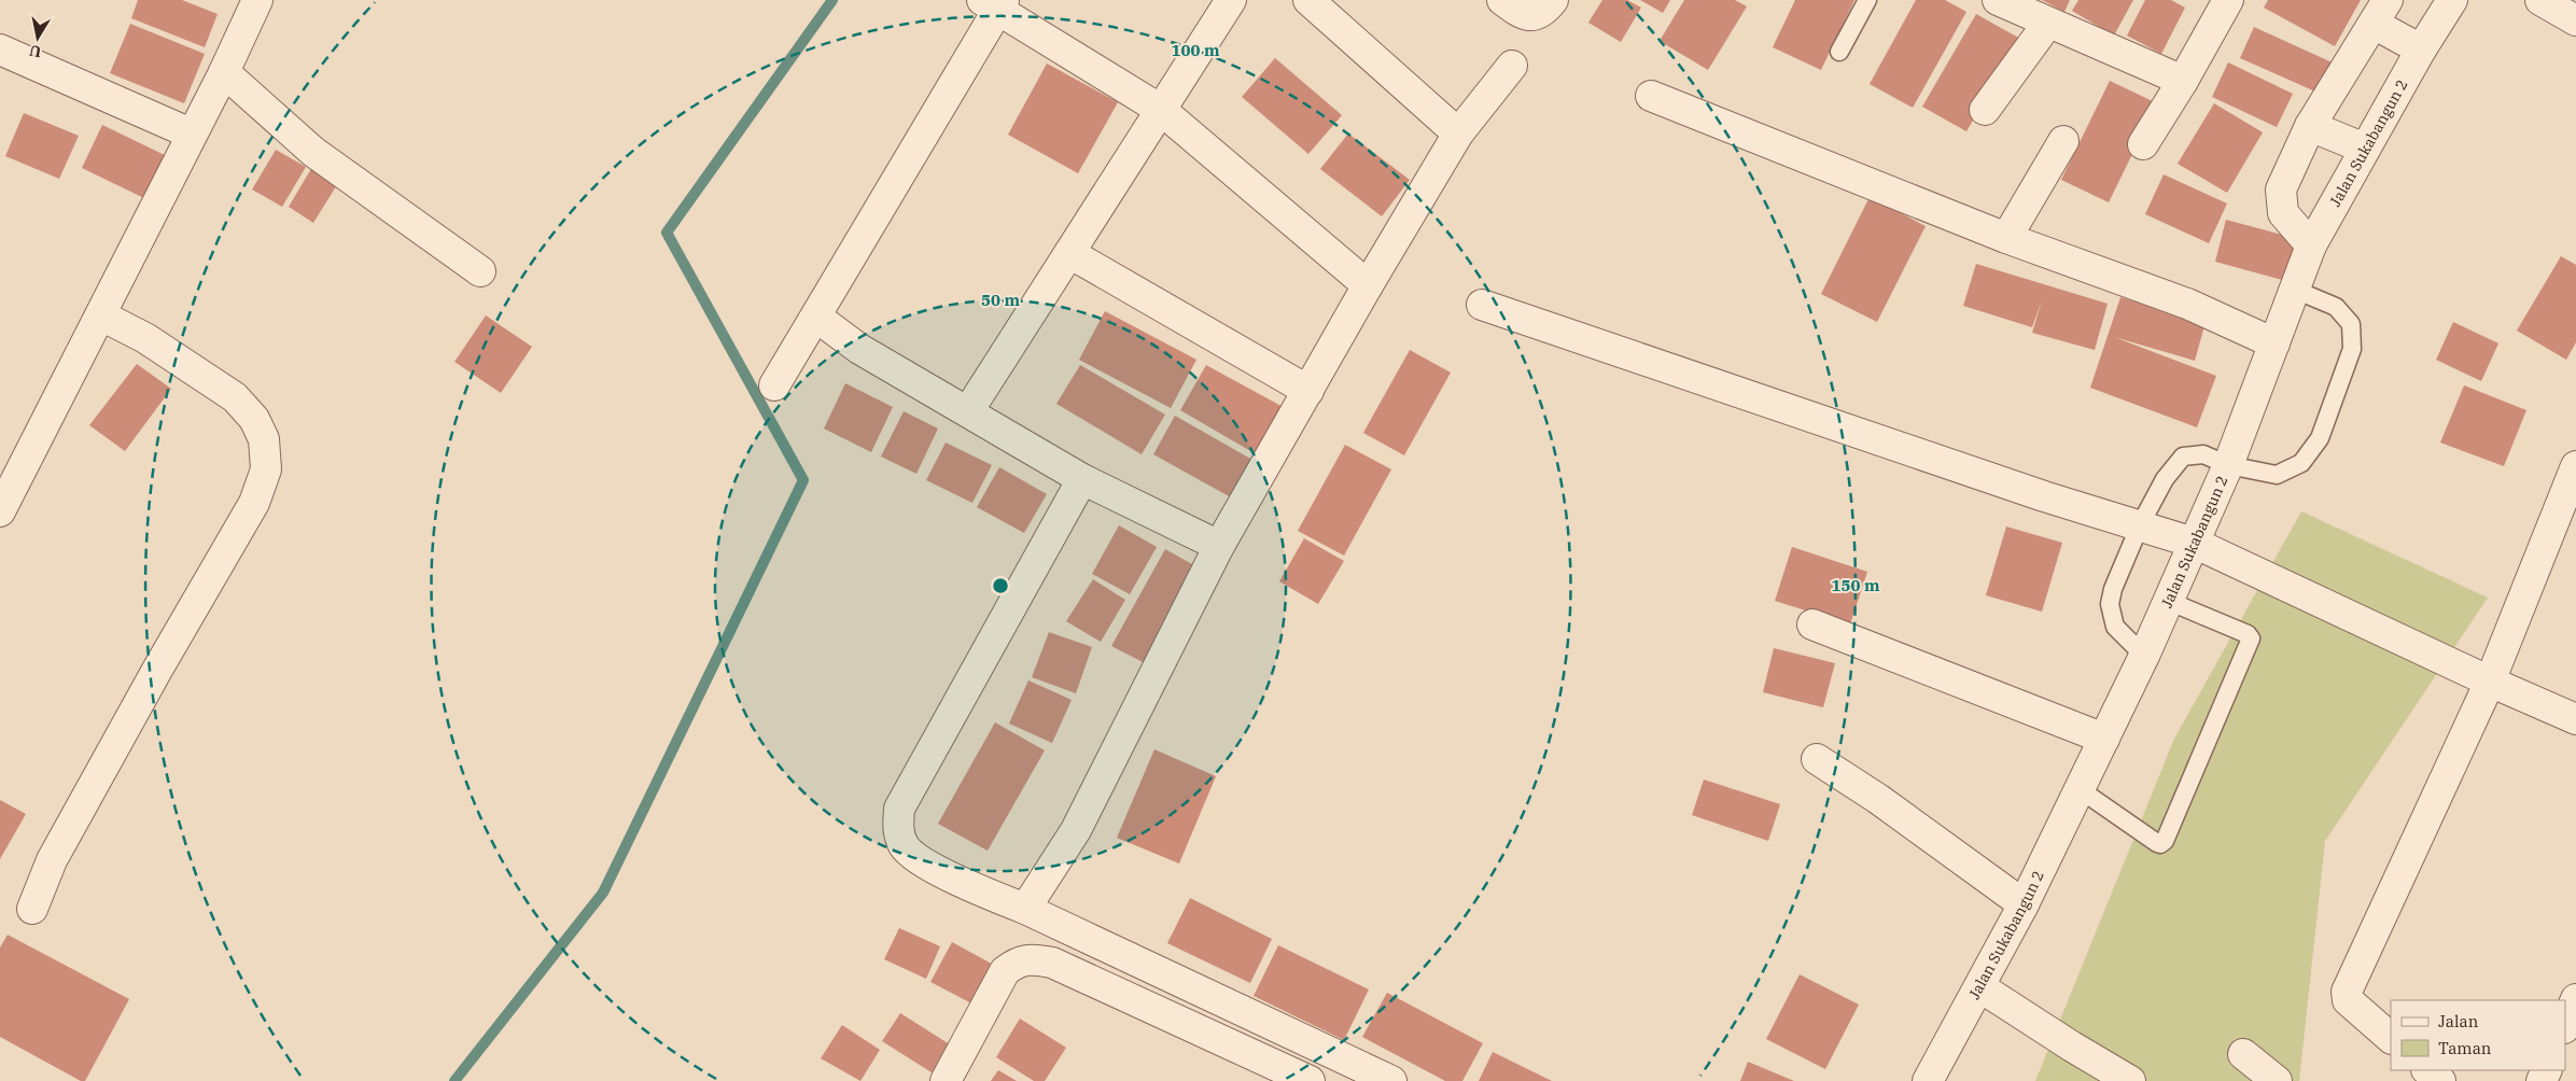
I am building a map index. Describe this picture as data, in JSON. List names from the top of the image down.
{
  "streets": {
    "street": ["Jalan Sukabangun 2"]
  },
  "legend": ["Jalan", "Taman"],
  "north": "bottom",
  "rings": ["100 m", "50 m", "150 m"]
}
